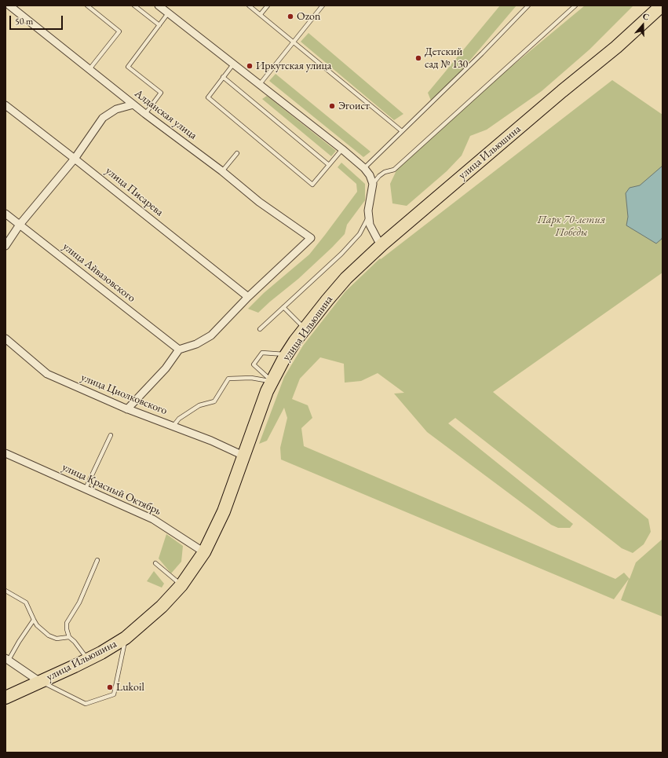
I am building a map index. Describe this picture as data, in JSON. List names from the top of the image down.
{
  "streets": {
    "highway": ["улица Ильюшина"],
    "street": [
      "Алданская улица",
      "улица Писарева",
      "улица Айвазовского",
      "улица Циолковского",
      "улица Красный Октябрь"
    ]
  },
  "crossings": [
    ["Алданская улица", "улица Писарева"],
    ["улица Ильюшина", "улица Циолковского"],
    ["улица Ильюшина", "улица Красный Октябрь"]
  ],
  "parks": ["Парк 70-летия Победы"],
  "places": [
    "Ozon",
    "Детский сад № 130",
    "Иркутская улица",
    "Эгоист",
    "Lukoil"
  ],
  "scale_bar": "50 m",
  "north": "top"
}
